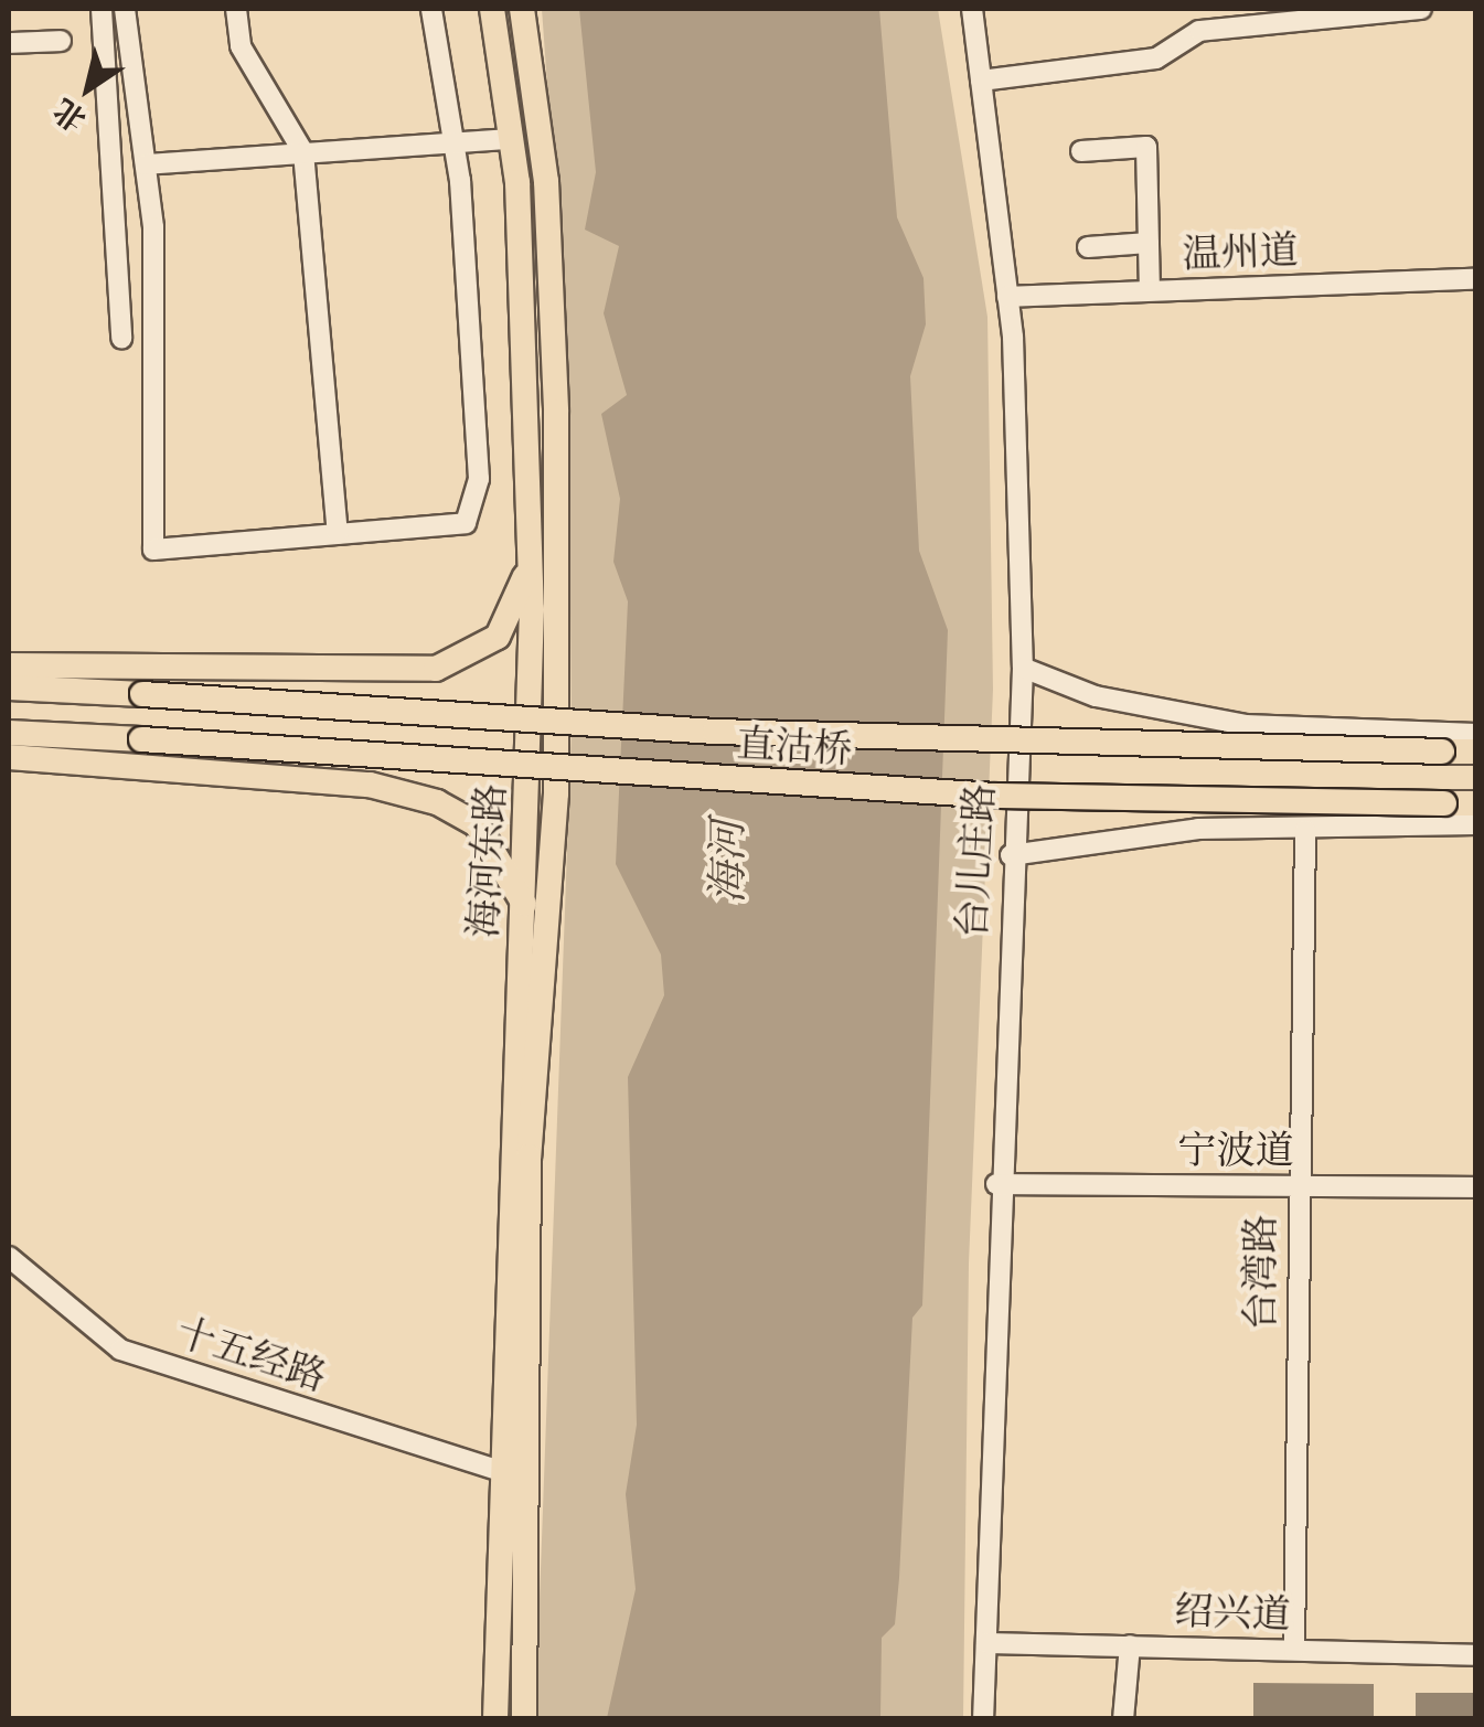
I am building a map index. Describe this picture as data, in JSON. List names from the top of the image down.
{
  "streets": {
    "main road": ["直沽桥", "海河东路"],
    "street": [
      "温州道",
      "台儿庄路",
      "宁波道",
      "台湾路",
      "十五经路",
      "绍兴道"
    ]
  },
  "crossings": [
    ["温州道", "台儿庄路"],
    ["海河东路", "十五经路"],
    ["台儿庄路", "宁波道"],
    ["台儿庄路", "绍兴道"],
    ["宁波道", "台湾路"],
    ["台湾路", "绍兴道"]
  ],
  "water": ["海河"],
  "north": "bottom left"
}
